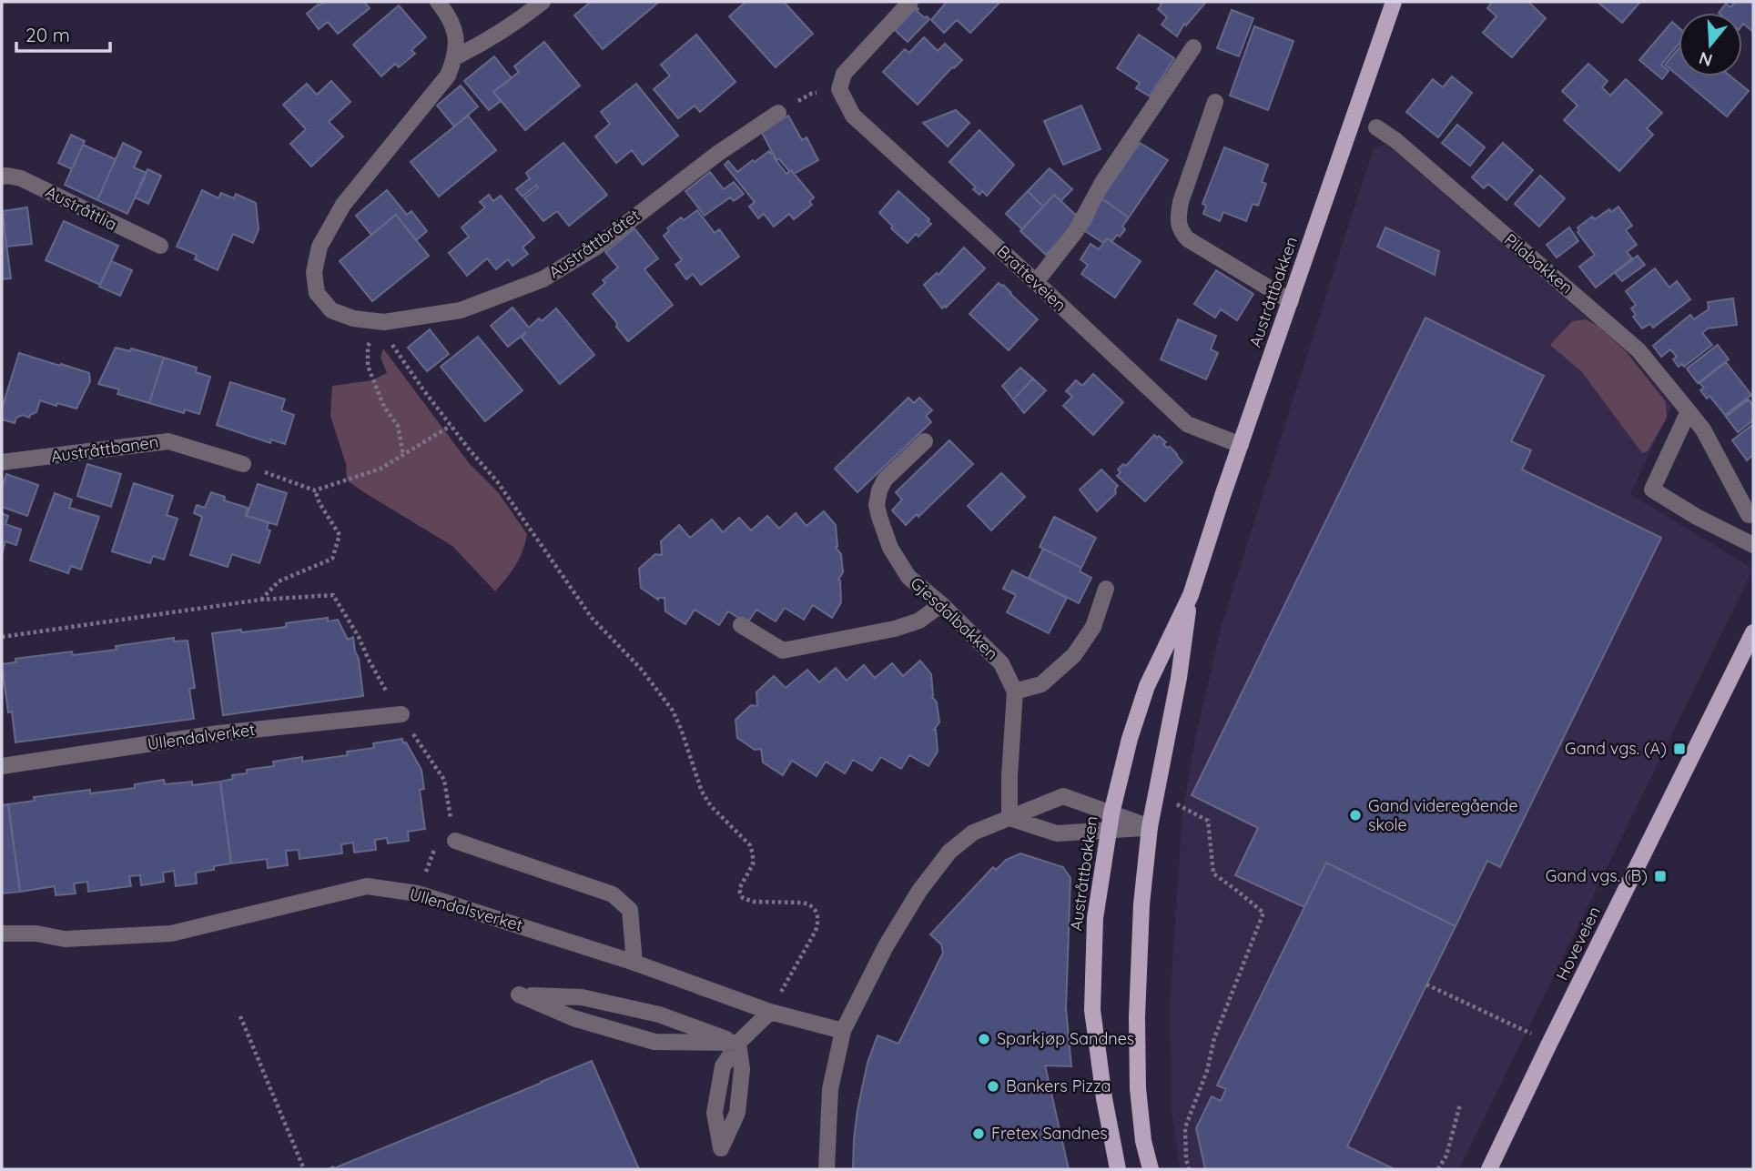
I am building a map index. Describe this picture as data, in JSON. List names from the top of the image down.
{
  "streets": {
    "main road": ["Austråttbakken", "Hoveveien"],
    "street": [
      "Austråttlia",
      "Austråttbråtet",
      "Pilabakken",
      "Bratteveien",
      "Austråttbanen",
      "Gjesdalbakken",
      "Ullendalverket",
      "Ullendalsverket"
    ]
  },
  "crossings": [
    ["Bratteveien", "Austråttbakken"]
  ],
  "places": {
    "transit": ["Gand vgs. (A)", "Gand vgs. (B)"],
    "other": [
      "Gand videregående skole",
      "Sparkjøp Sandnes",
      "Bankers Pizza",
      "Fretex Sandnes"
    ]
  },
  "scale_bar": "20 m",
  "north": "bottom"
}
